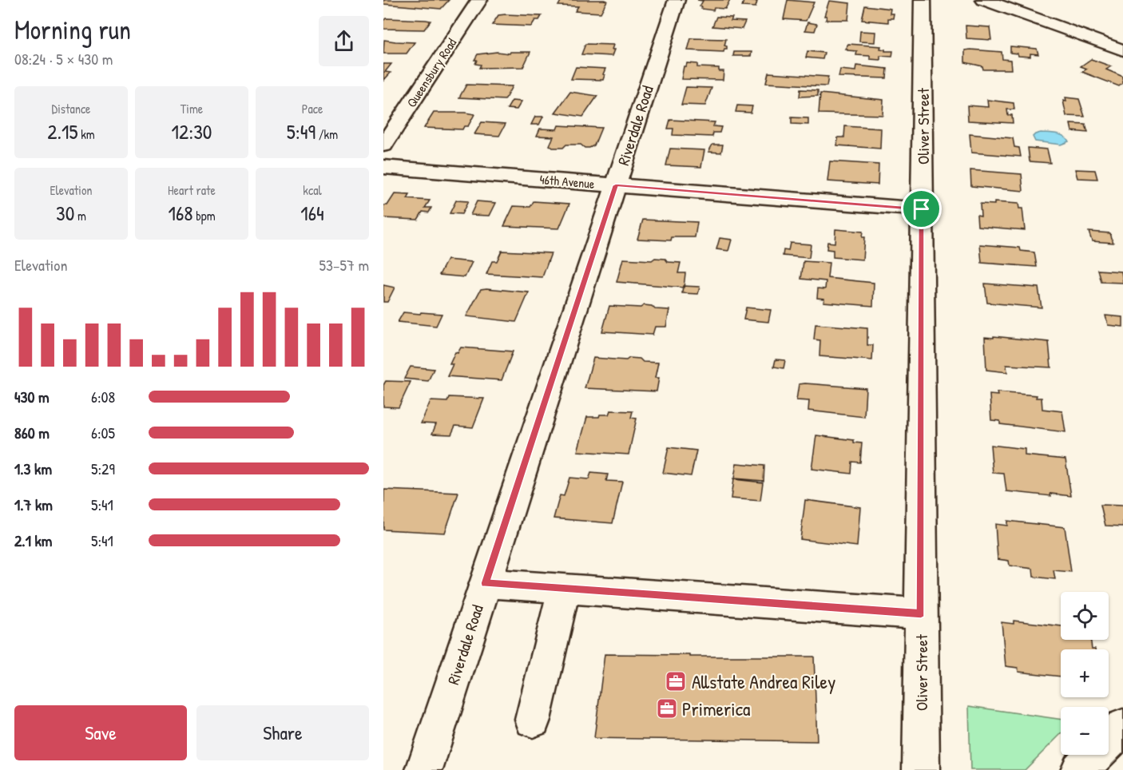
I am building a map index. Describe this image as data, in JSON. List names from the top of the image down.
{
  "streets": {
    "street": [
      "Queensbury Road",
      "Riverdale Road",
      "Oliver Street",
      "46th Avenue"
    ]
  },
  "crossings": [
    ["Riverdale Road", "46th Avenue"],
    ["Oliver Street", "46th Avenue"]
  ],
  "places": {
    "office": ["Allstate Andrea Riley", "Primerica"]
  },
  "page": {
    "heading": ["Morning run", "08:24 · 5 × 430 m"],
    "stats": [
      ["Distance", "2.15 km"],
      ["Time", "12:30"],
      ["Pace", "5:49 /km"],
      ["Elevation", "30 m"],
      ["Heart rate", "168 bpm"],
      ["kcal", "164"]
    ],
    "chart": ["Elevation", "53–57 m"],
    "list": [
      {
        "name": "430 m",
        "note": "6:08"
      },
      {
        "name": "860 m",
        "note": "6:05"
      },
      {
        "name": "1.3 km",
        "note": "5:29"
      },
      {
        "name": "1.7 km",
        "note": "5:41"
      },
      {
        "name": "2.1 km",
        "note": "5:41"
      }
    ],
    "map_buttons": ["+", "−"],
    "buttons": ["Save", "Share"]
  }
}
